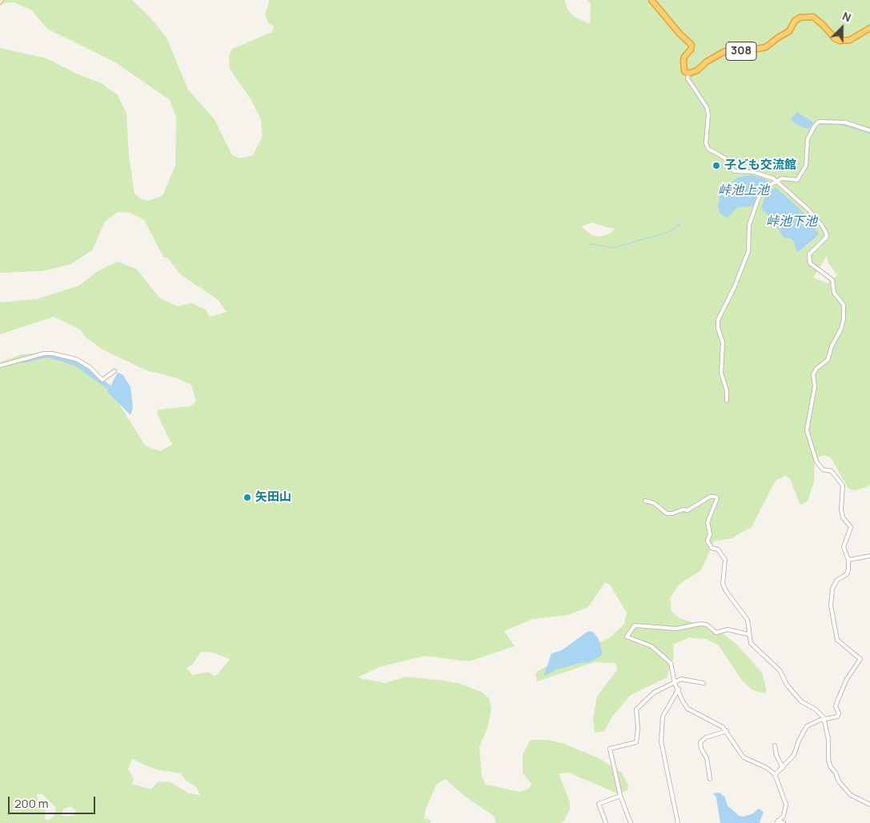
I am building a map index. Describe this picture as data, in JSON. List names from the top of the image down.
{
  "streets": {
    "highway": ["308"]
  },
  "water": ["峠池上池", "峠池下池"],
  "places": ["子ども交流館", "矢田山"],
  "scale_bar": "200 m",
  "north": "top right"
}
